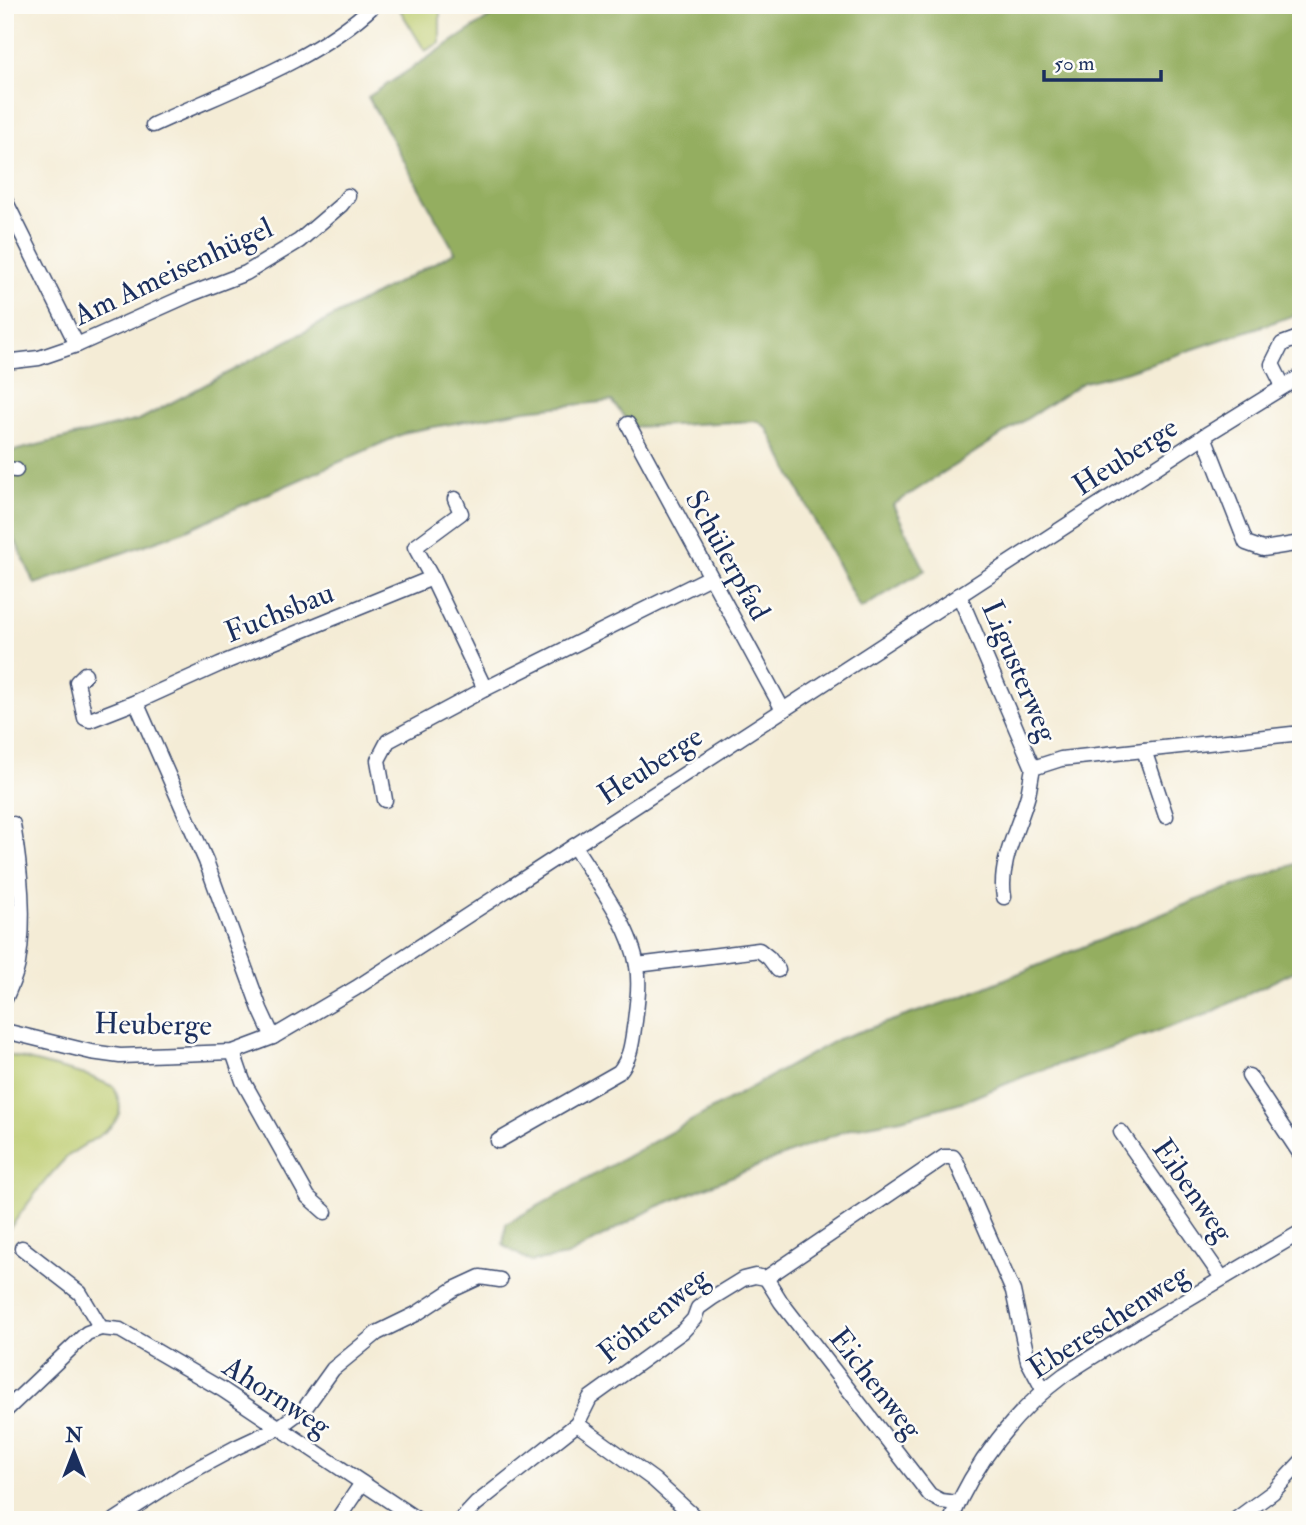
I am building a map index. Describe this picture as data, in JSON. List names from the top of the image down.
{
  "streets": {
    "street": [
      "Am Ameisenhügel",
      "Heuberge",
      "Schülerpfad",
      "Fuchsbau",
      "Ligusterweg",
      "Eibenweg",
      "Föhrenweg",
      "Ebereschenweg",
      "Eichenweg",
      "Ahornweg"
    ]
  },
  "crossings": [
    ["Heuberge", "Schülerpfad"],
    ["Heuberge", "Ligusterweg"],
    ["Eibenweg", "Ebereschenweg"],
    ["Föhrenweg", "Ebereschenweg"],
    ["Föhrenweg", "Eichenweg"],
    ["Ebereschenweg", "Eichenweg"]
  ],
  "scale_bar": "50 m",
  "north": "top"
}
